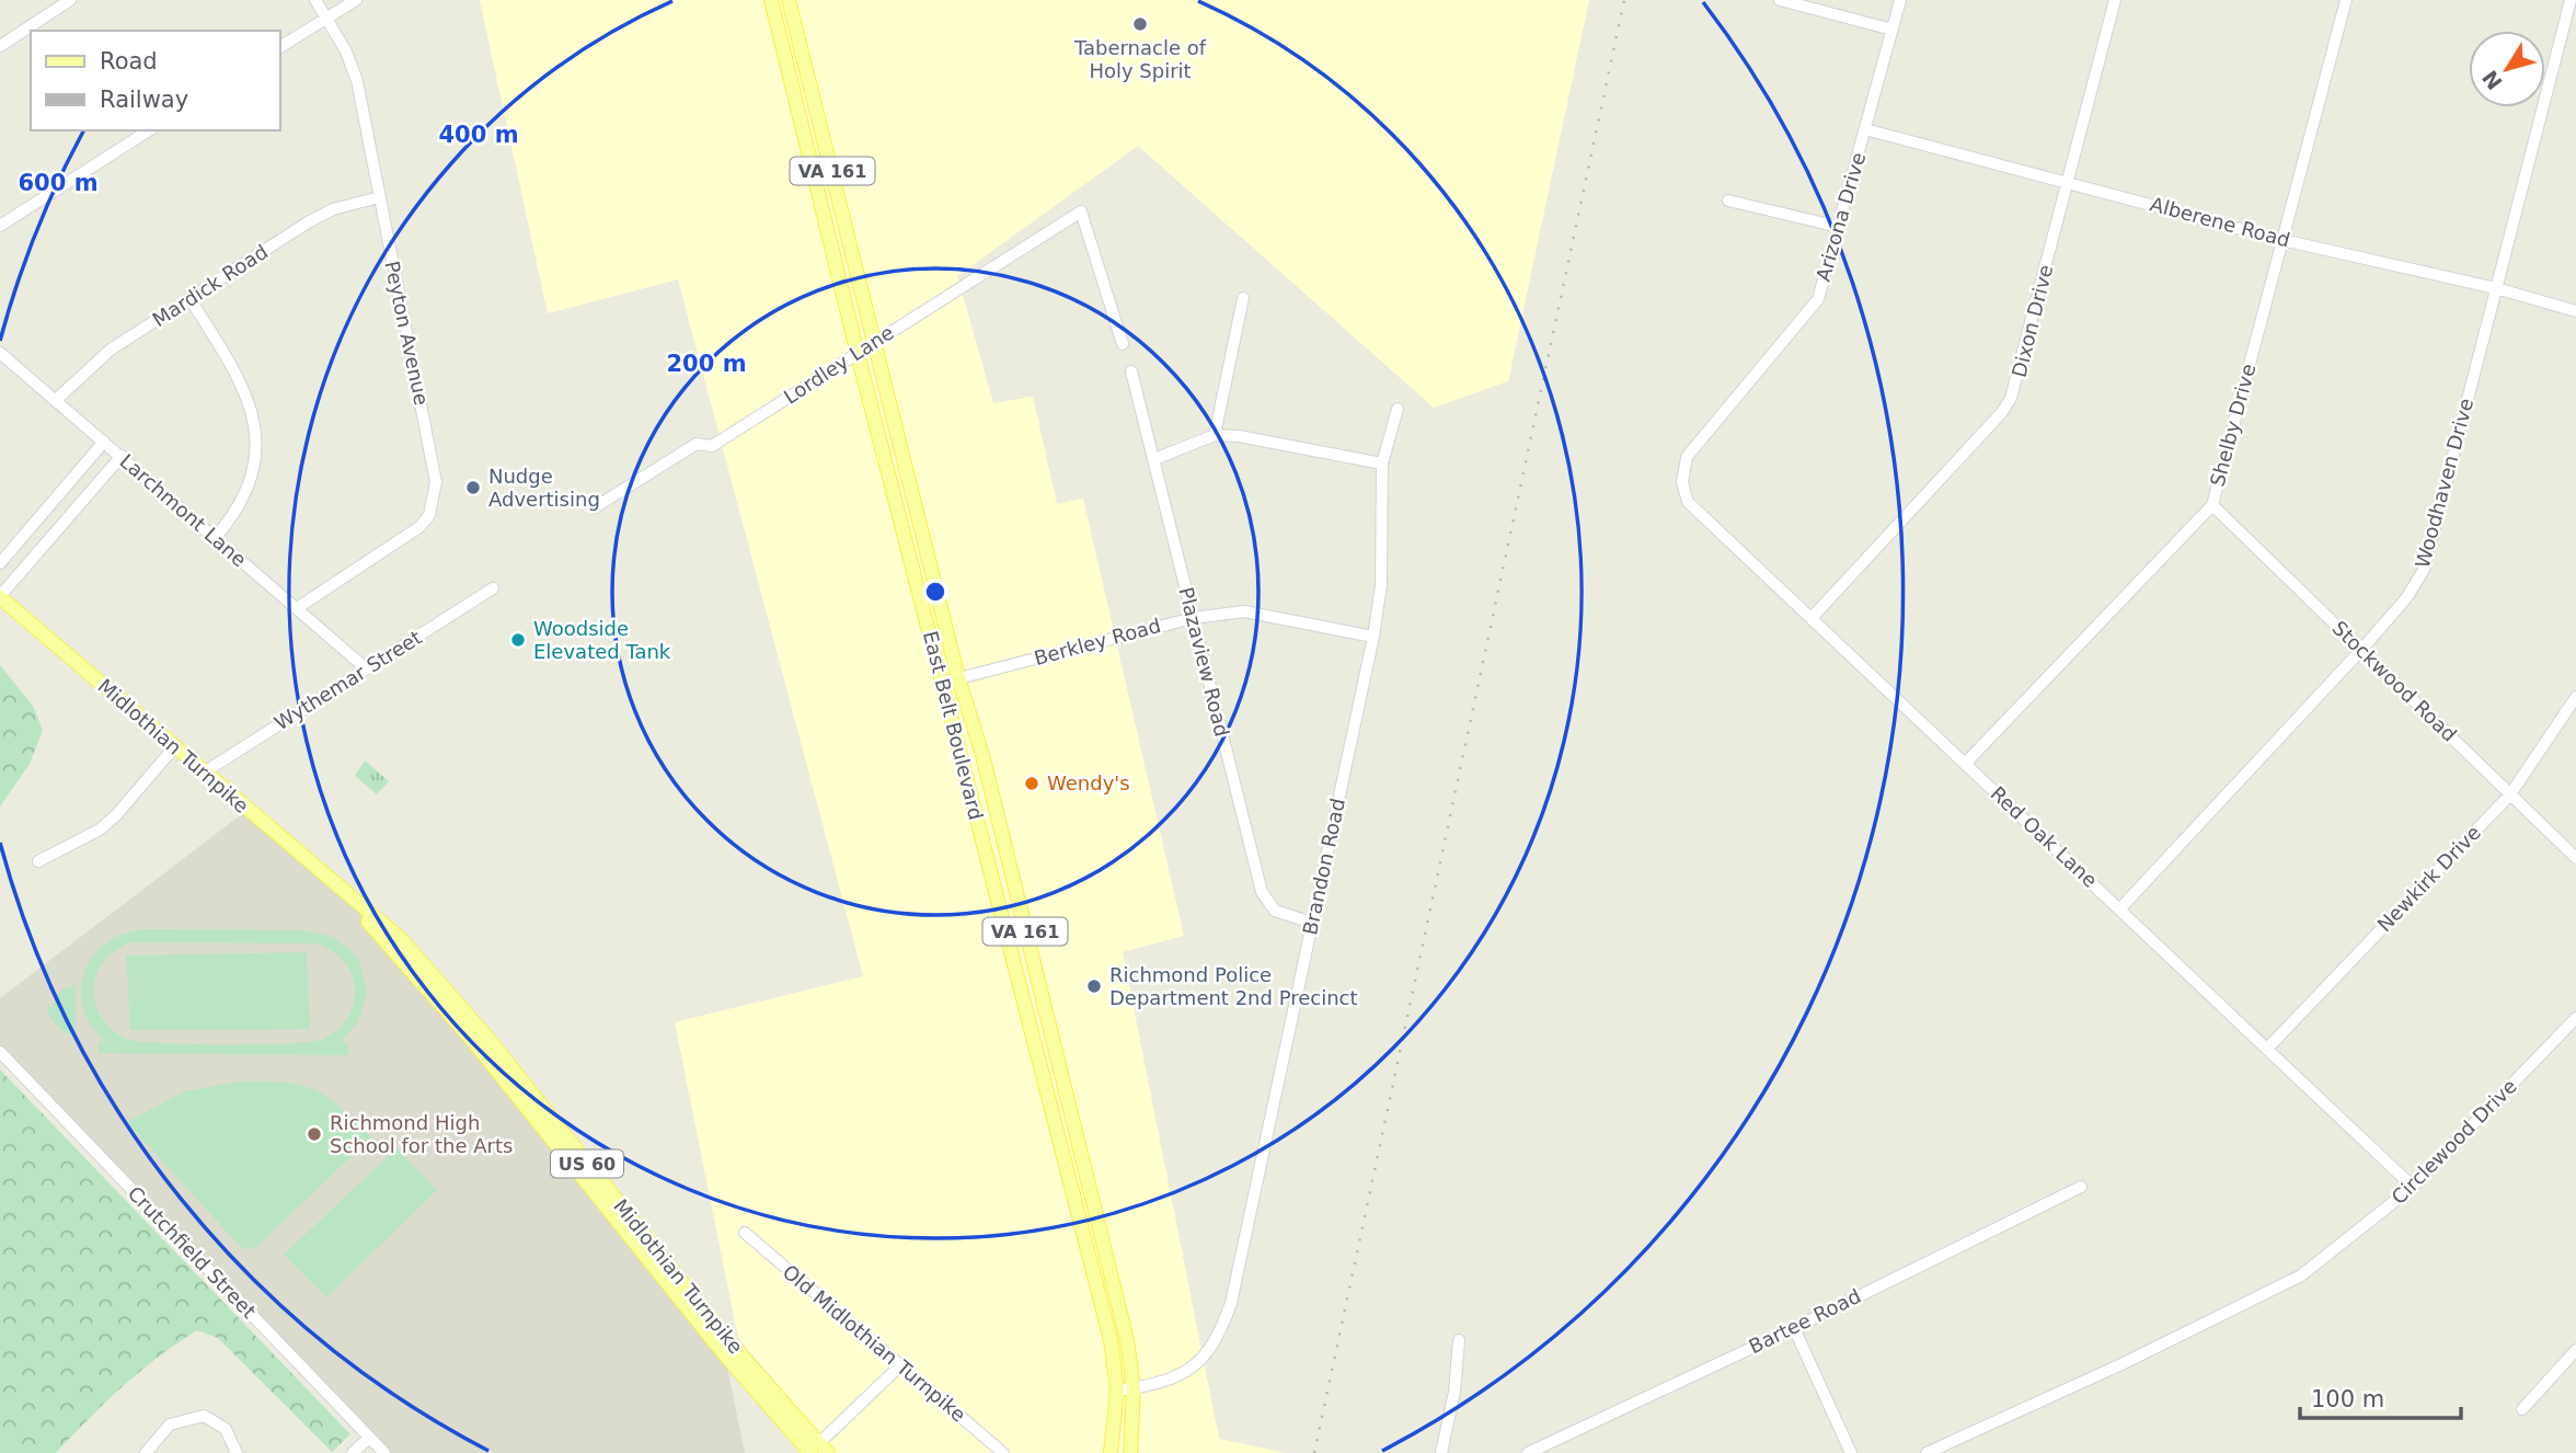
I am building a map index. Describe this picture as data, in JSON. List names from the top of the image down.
{
  "streets": {
    "main road": [
      "VA 161",
      "East Belt Boulevard",
      "Midlothian Turnpike",
      "US 60"
    ],
    "street": [
      "Arizona Drive",
      "Alberene Road",
      "Mardick Road",
      "Dixon Drive",
      "Peyton Avenue",
      "Lordley Lane",
      "Shelby Drive",
      "Woodhaven Drive",
      "Larchmont Lane",
      "Berkley Road",
      "Plazaview Road",
      "Wythemar Street",
      "Stockwood Road",
      "Red Oak Lane",
      "Brandon Road",
      "Newkirk Drive",
      "Circlewood Drive",
      "Crutchfield Street",
      "Bartee Road",
      "Old Midlothian Turnpike"
    ]
  },
  "crossings": [
    ["Arizona Drive", "Alberene Road"],
    ["Arizona Drive", "Red Oak Lane"],
    ["Alberene Road", "Dixon Drive"],
    ["Alberene Road", "Shelby Drive"],
    ["Alberene Road", "Woodhaven Drive"],
    ["Mardick Road", "Peyton Avenue"],
    ["Mardick Road", "Larchmont Lane"],
    ["Dixon Drive", "Red Oak Lane"],
    ["Peyton Avenue", "Larchmont Lane"],
    ["Lordley Lane", "East Belt Boulevard"],
    ["Shelby Drive", "Stockwood Road"],
    ["Shelby Drive", "Red Oak Lane"],
    ["Woodhaven Drive", "Stockwood Road"],
    ["Woodhaven Drive", "Red Oak Lane"],
    ["Larchmont Lane", "Wythemar Street"],
    ["Berkley Road", "Plazaview Road"],
    ["Berkley Road", "East Belt Boulevard"],
    ["Berkley Road", "Brandon Road"],
    ["Plazaview Road", "Brandon Road"],
    ["Wythemar Street", "Midlothian Turnpike"],
    ["Stockwood Road", "Newkirk Drive"],
    ["East Belt Boulevard", "Brandon Road"],
    ["Red Oak Lane", "Newkirk Drive"],
    ["Red Oak Lane", "Circlewood Drive"]
  ],
  "places": [
    "Tabernacle of Holy Spirit",
    "Nudge Advertising",
    "Woodside Elevated Tank",
    "Wendy's",
    "Richmond Police Department 2nd Precinct",
    "Richmond High School for the Arts"
  ],
  "legend": ["Road", "Railway"],
  "scale_bar": "100 m",
  "north": "bottom left",
  "rings": ["400 m", "600 m", "200 m"]
}
